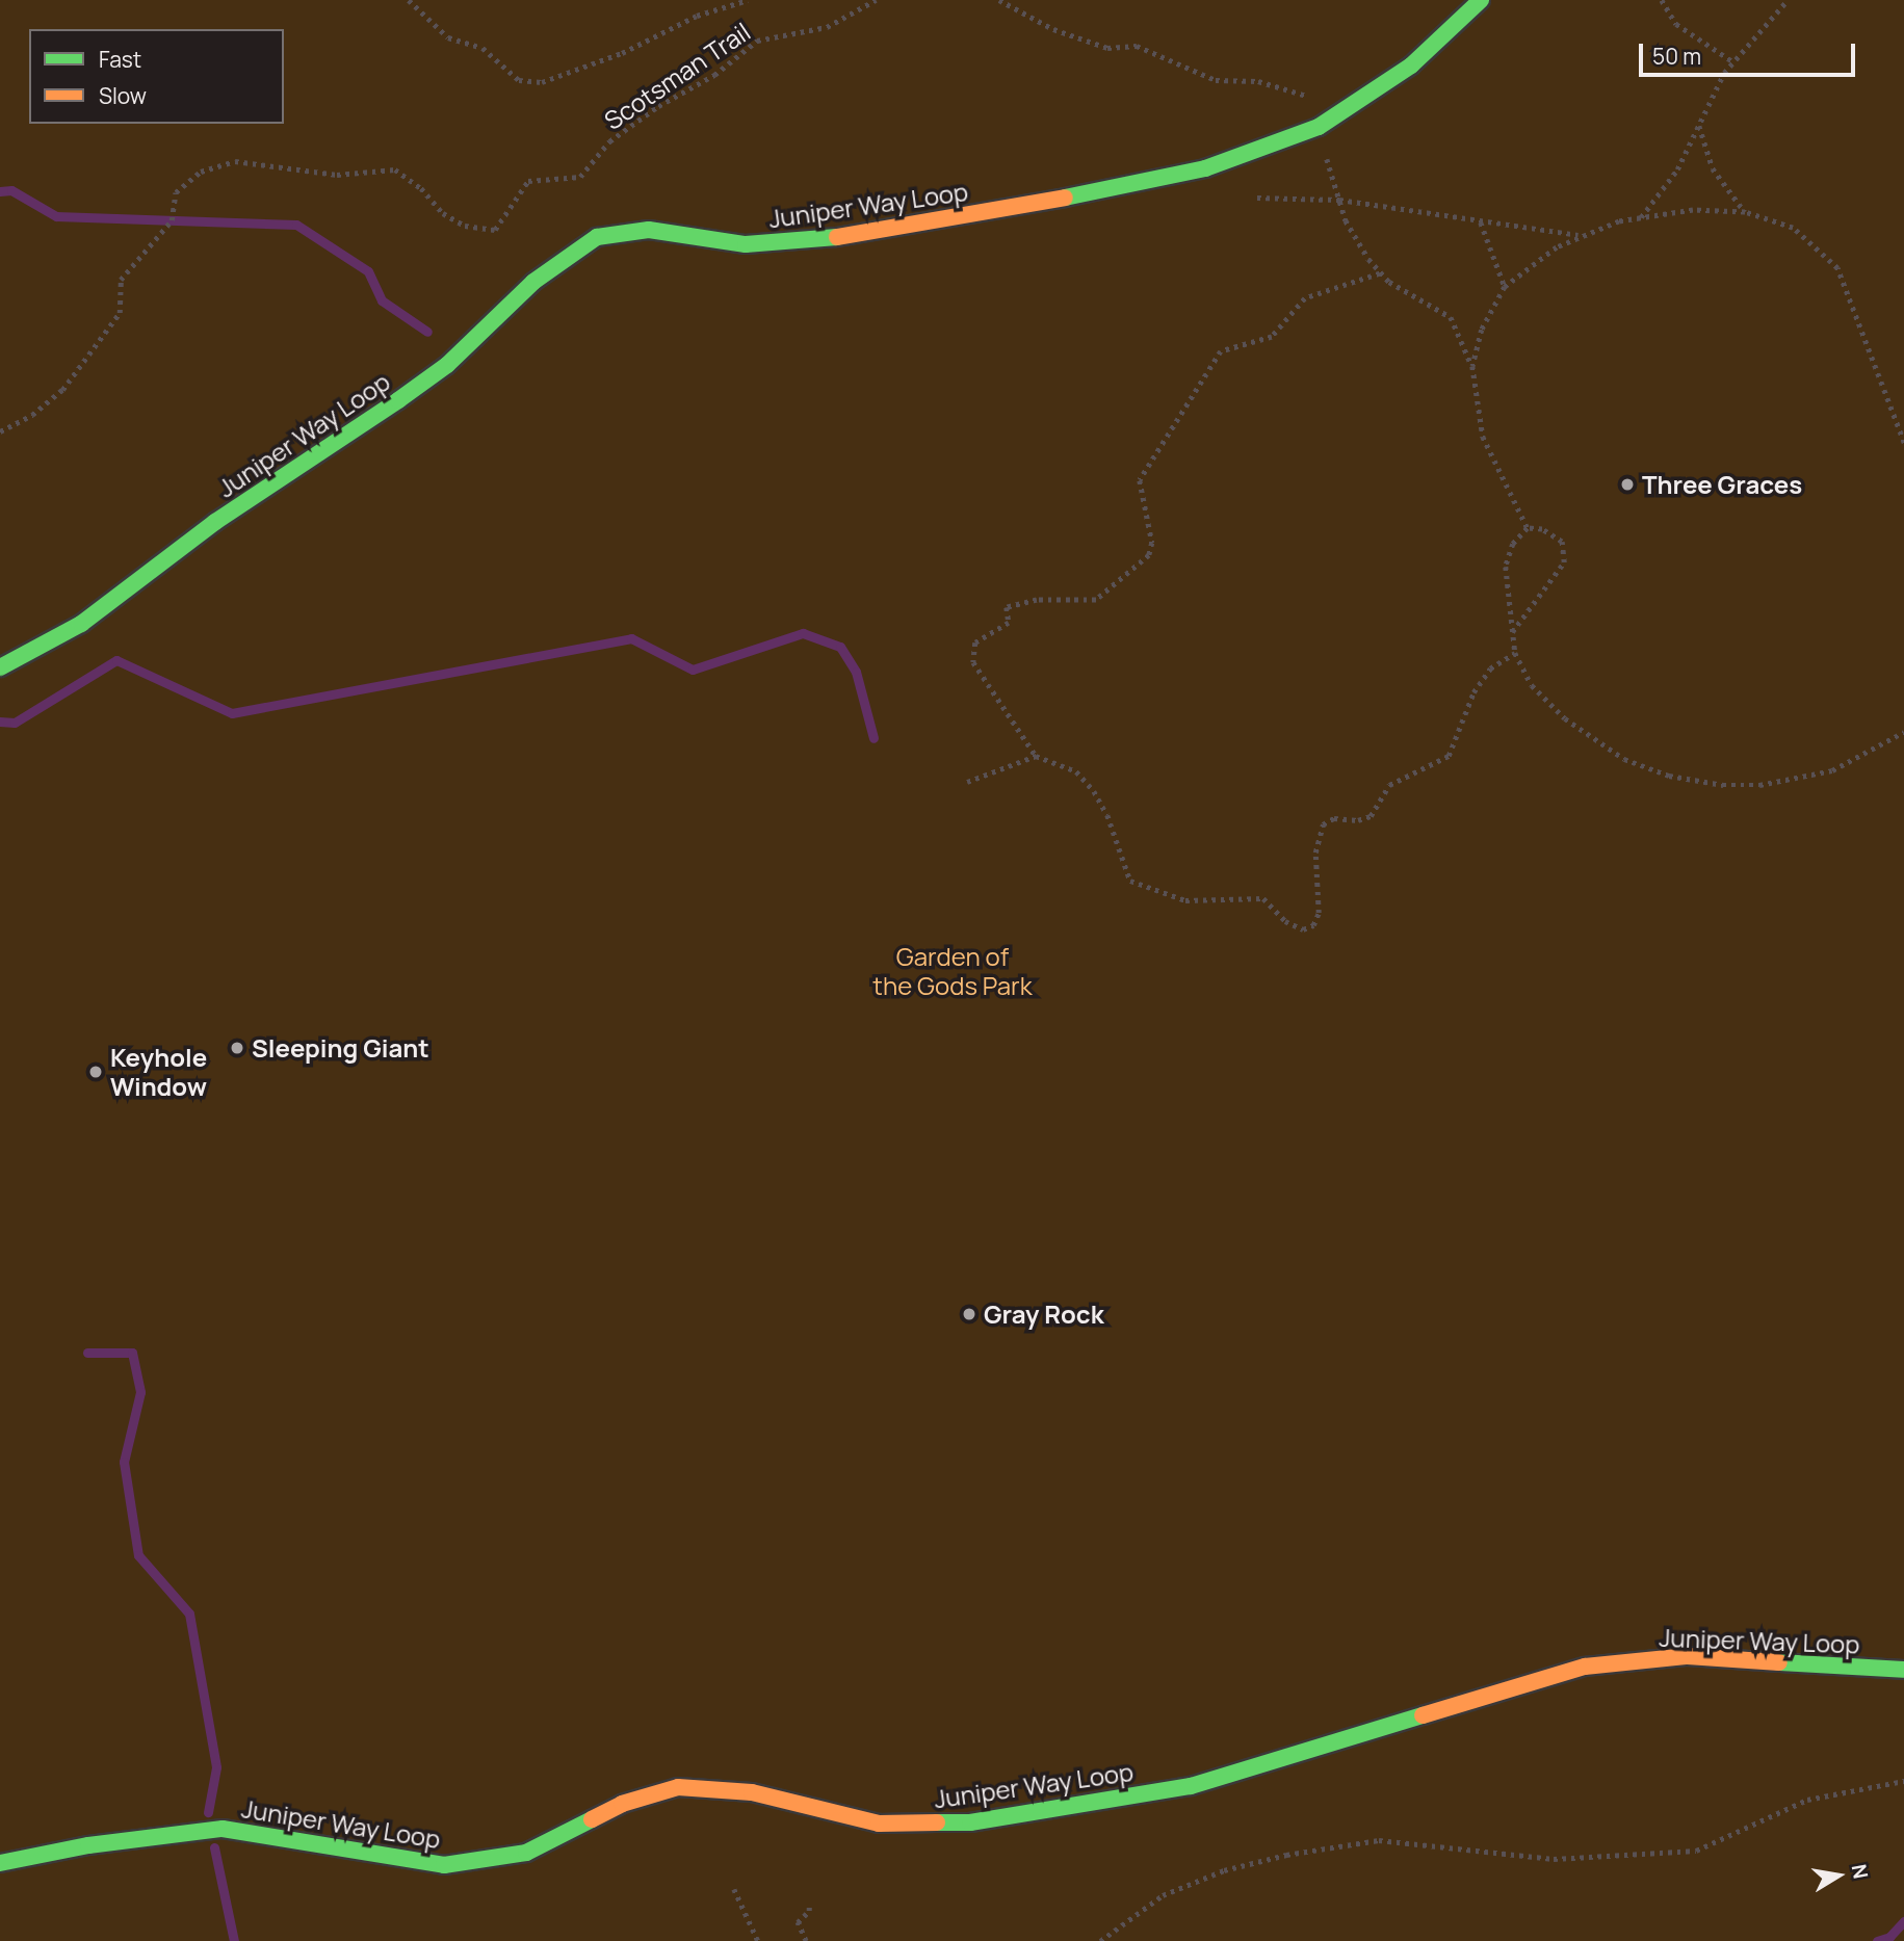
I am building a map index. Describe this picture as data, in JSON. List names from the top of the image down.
{
  "streets": {
    "street": ["Juniper Way Loop"],
    "path": ["Scotsman Trail"]
  },
  "parks": ["Garden of the Gods Park"],
  "places": [
    "Three Graces",
    "Sleeping Giant",
    "Keyhole Window",
    "Gray Rock"
  ],
  "legend": ["Fast", "Slow"],
  "scale_bar": "50 m",
  "north": "right"
}
